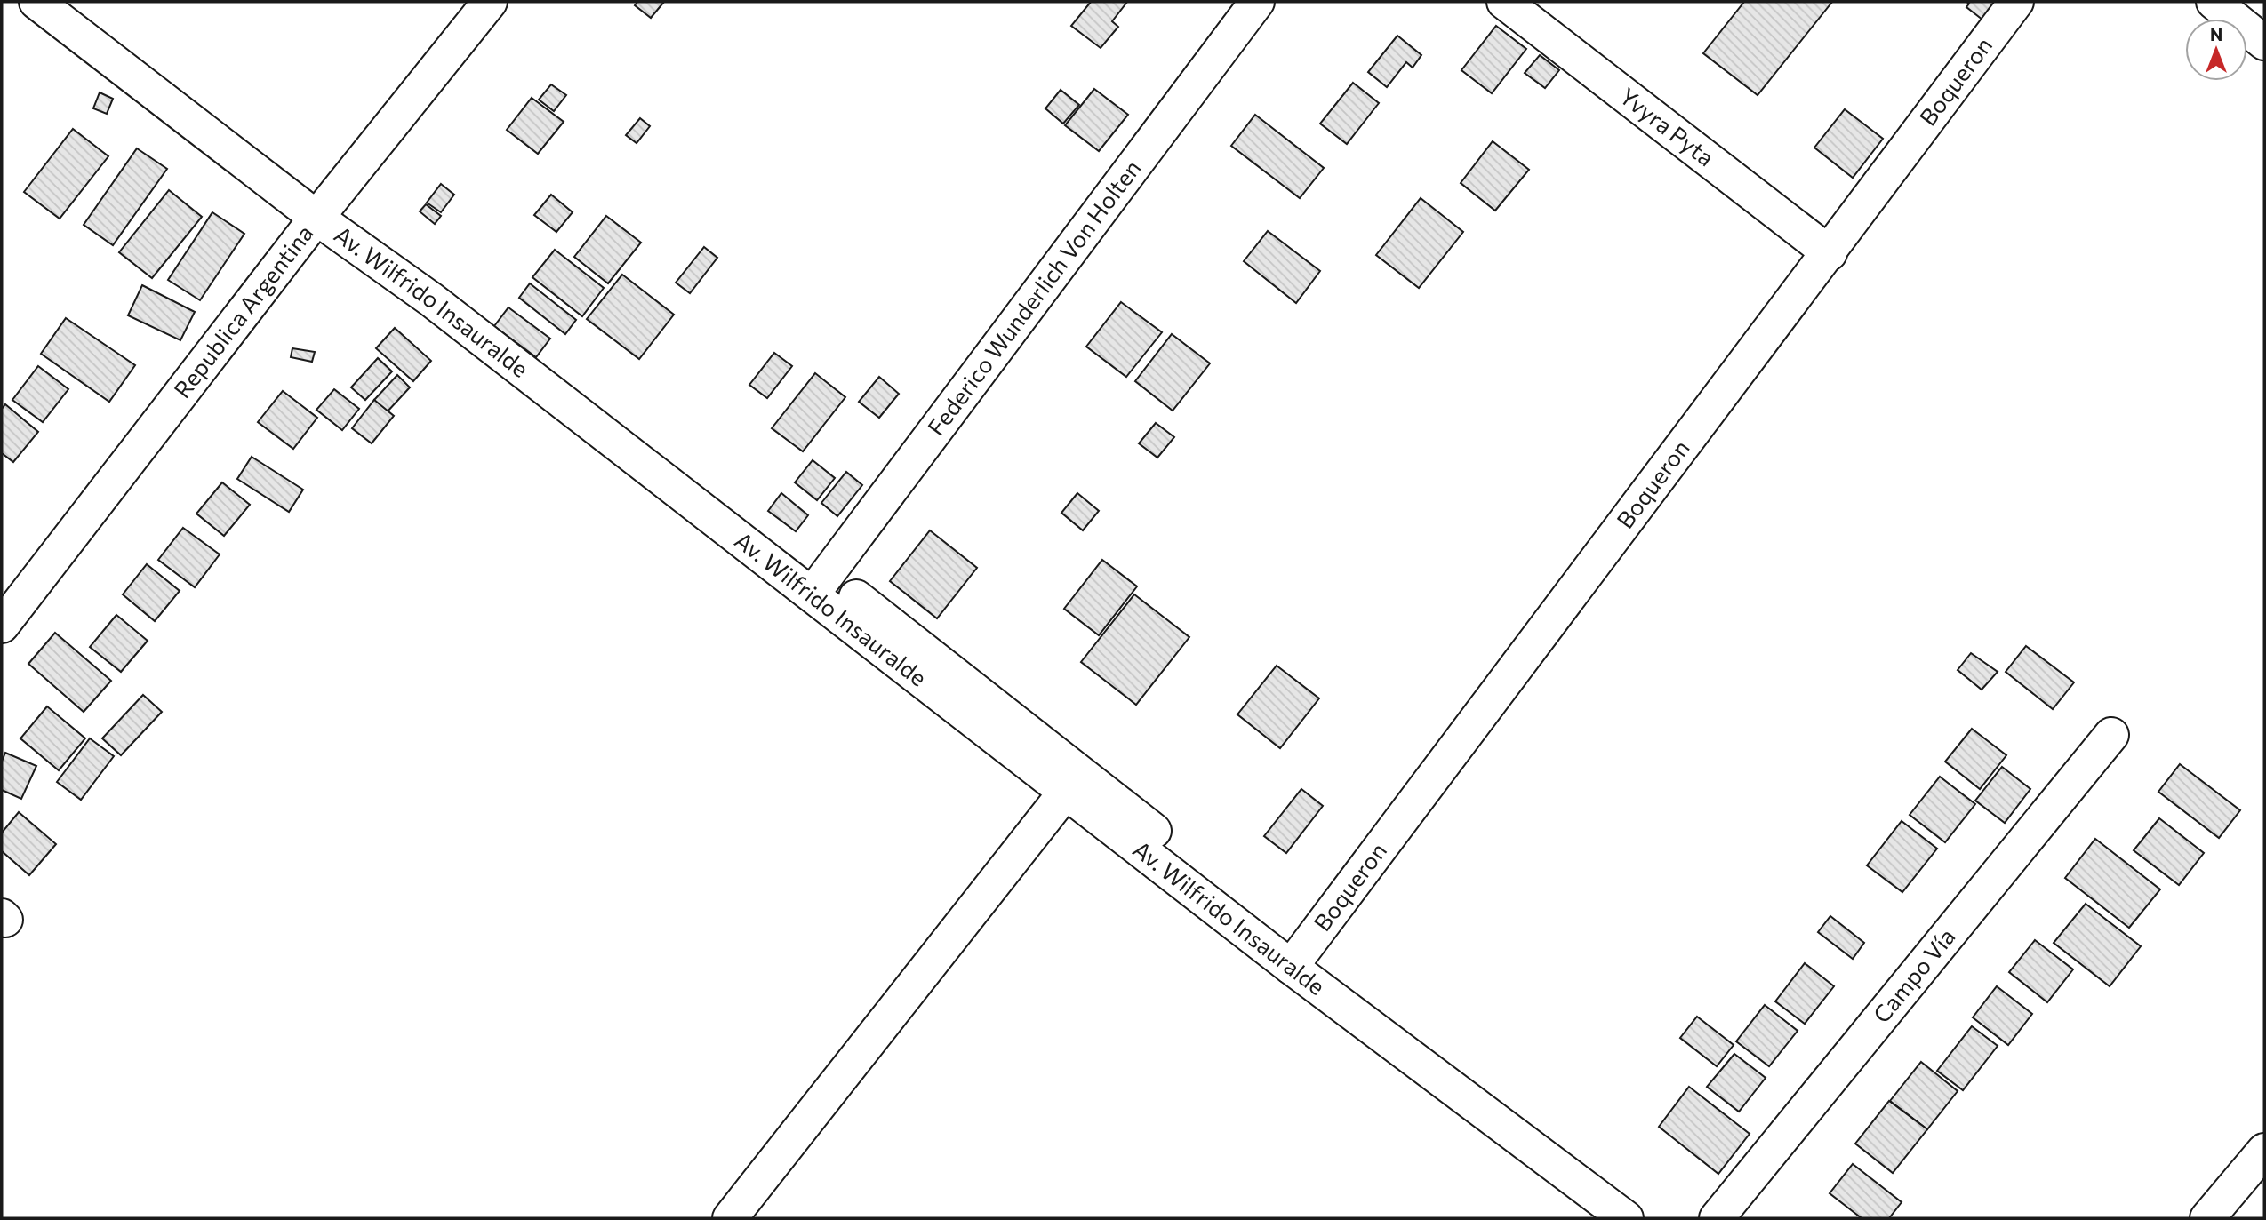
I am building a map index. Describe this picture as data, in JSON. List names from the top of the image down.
{
  "streets": {
    "street": [
      "Boqueron",
      "Yvyra Pyta",
      "Federico Wunderlich Von Holten",
      "Av. Wilfrido Insauralde",
      "Republica Argentina",
      "Campo Vía"
    ]
  },
  "crossings": [
    ["Boqueron", "Yvyra Pyta"],
    ["Boqueron", "Av. Wilfrido Insauralde"],
    ["Federico Wunderlich Von Holten", "Av. Wilfrido Insauralde"],
    ["Av. Wilfrido Insauralde", "Republica Argentina"]
  ],
  "north": "top"
}
